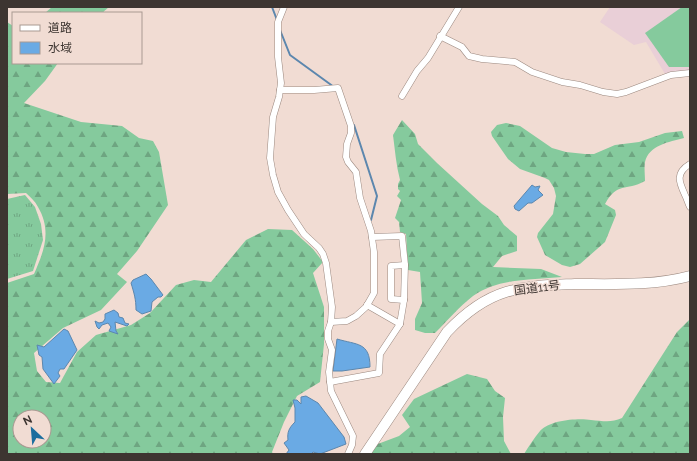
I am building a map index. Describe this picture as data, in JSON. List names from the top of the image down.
{
  "streets": {
    "highway": ["国道11号"]
  },
  "legend": ["道路", "水域"],
  "north": "top left"
}
